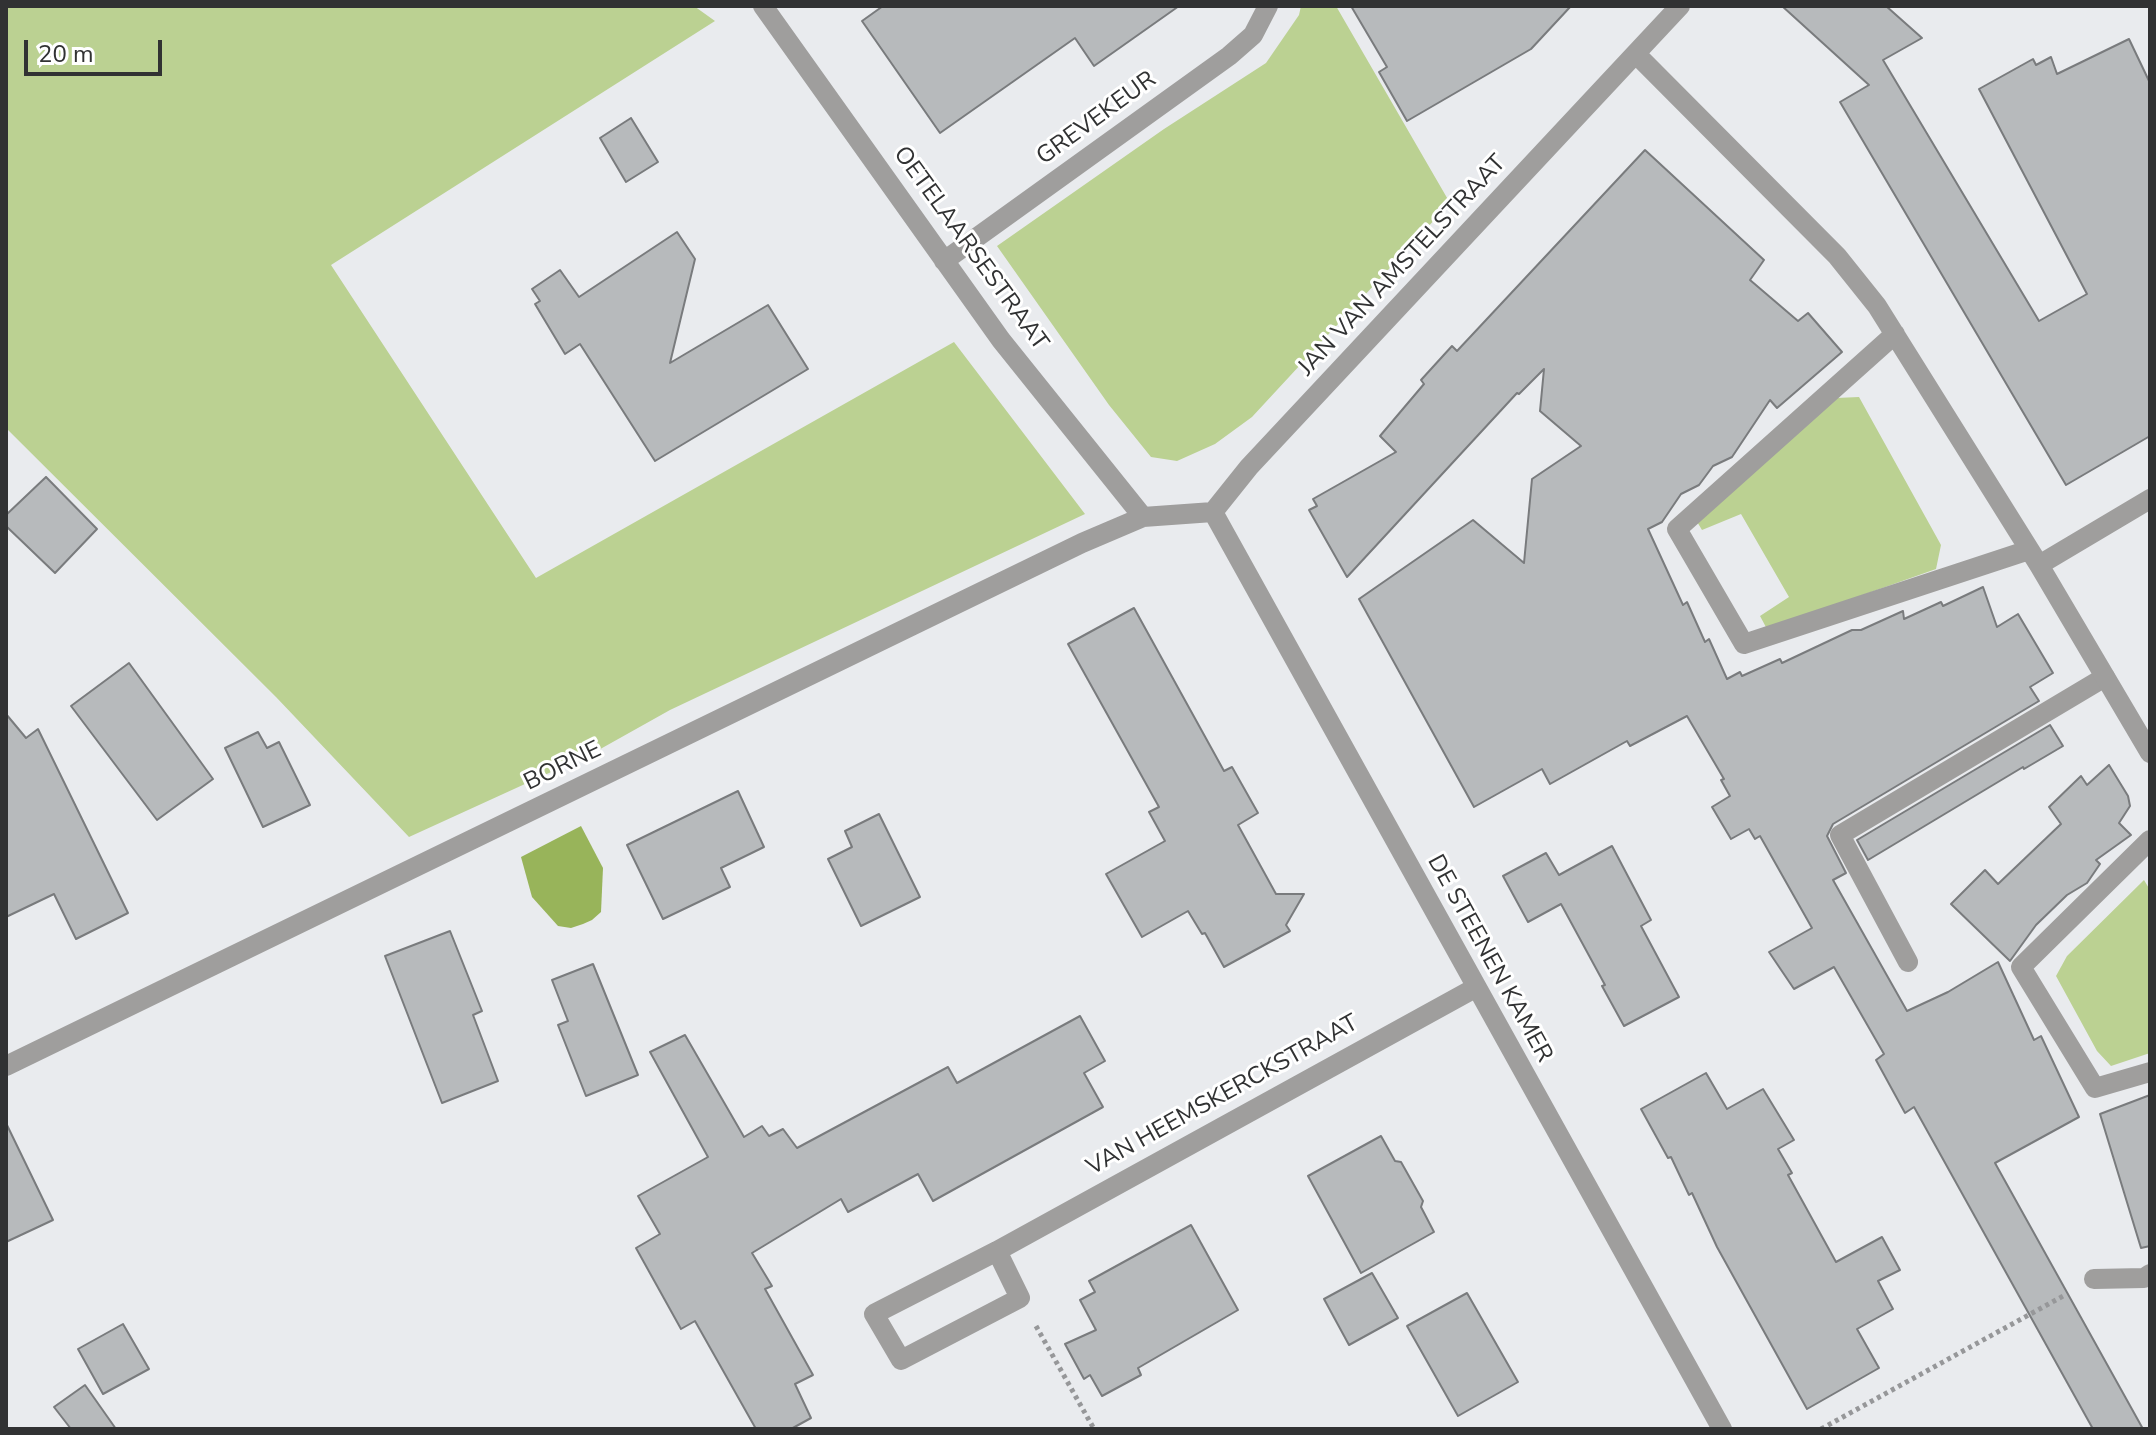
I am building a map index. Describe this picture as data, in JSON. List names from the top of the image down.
{
  "streets": {
    "street": [
      "GREVEKEUR",
      "OETELAARSESTRAAT",
      "JAN VAN AMSTELSTRAAT",
      "BORNE",
      "DE STEENEN KAMER",
      "VAN HEEMSKERCKSTRAAT"
    ]
  },
  "crossings": [
    ["GREVEKEUR", "OETELAARSESTRAAT"],
    ["OETELAARSESTRAAT", "BORNE"],
    ["JAN VAN AMSTELSTRAAT", "DE STEENEN KAMER"],
    ["DE STEENEN KAMER", "VAN HEEMSKERCKSTRAAT"]
  ],
  "scale_bar": "20 m"
}
